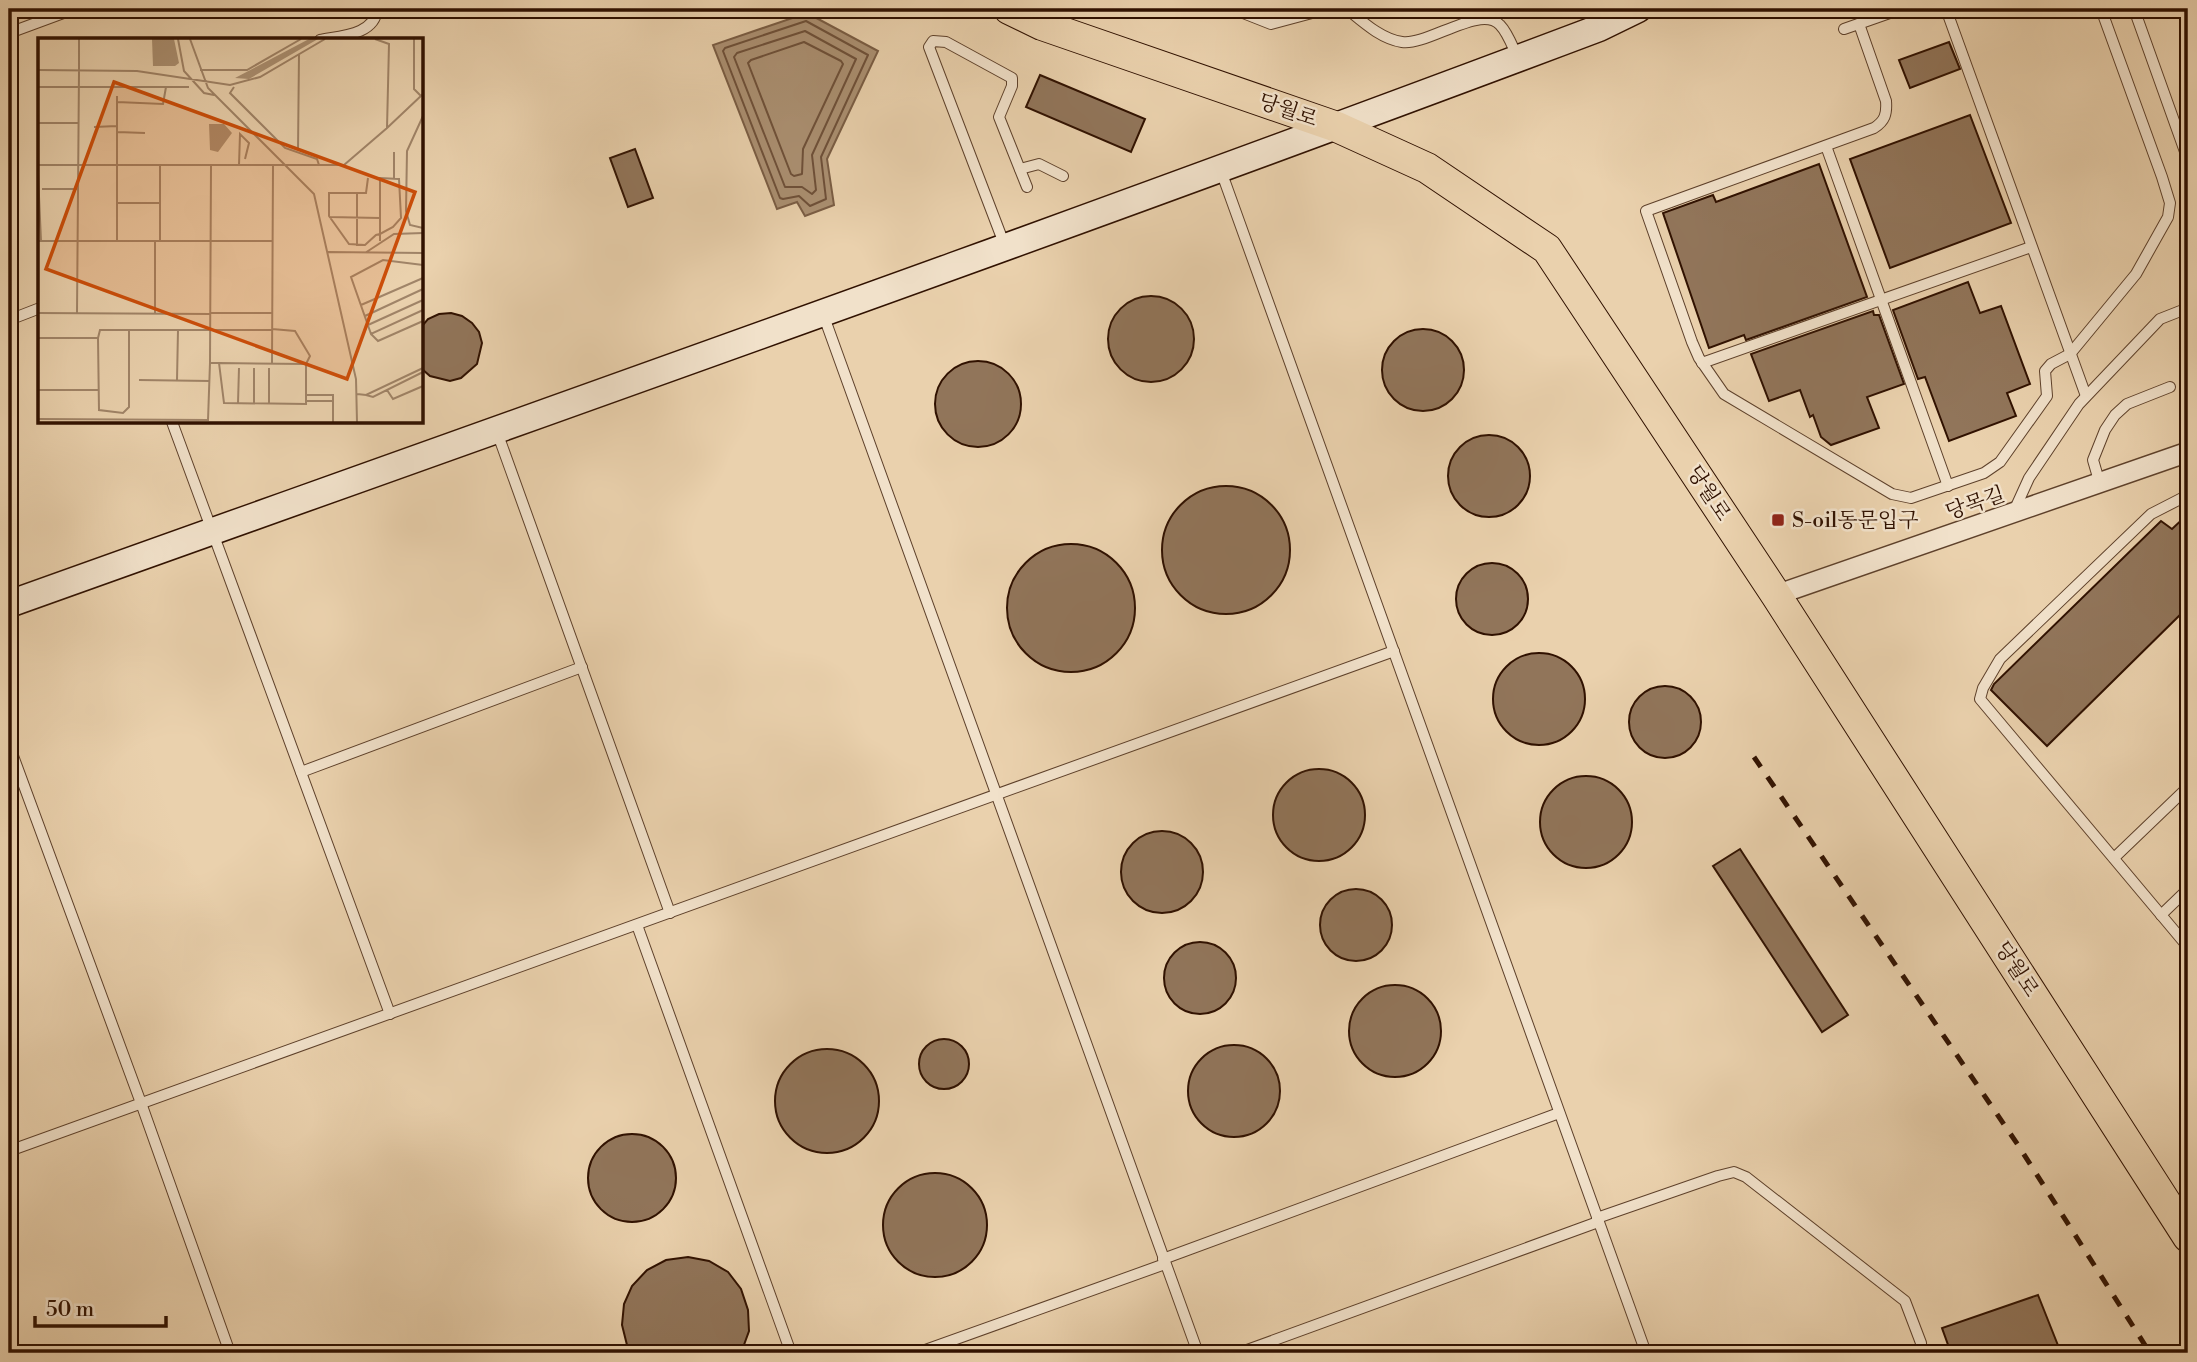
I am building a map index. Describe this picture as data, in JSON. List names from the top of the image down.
{
  "streets": {
    "main road": ["당월로"],
    "street": ["당목길"]
  },
  "crossings": [
    ["당월로", "당목길"]
  ],
  "places": {
    "transit": ["S-oil동문입구"]
  },
  "scale_bar": "50 m"
}
